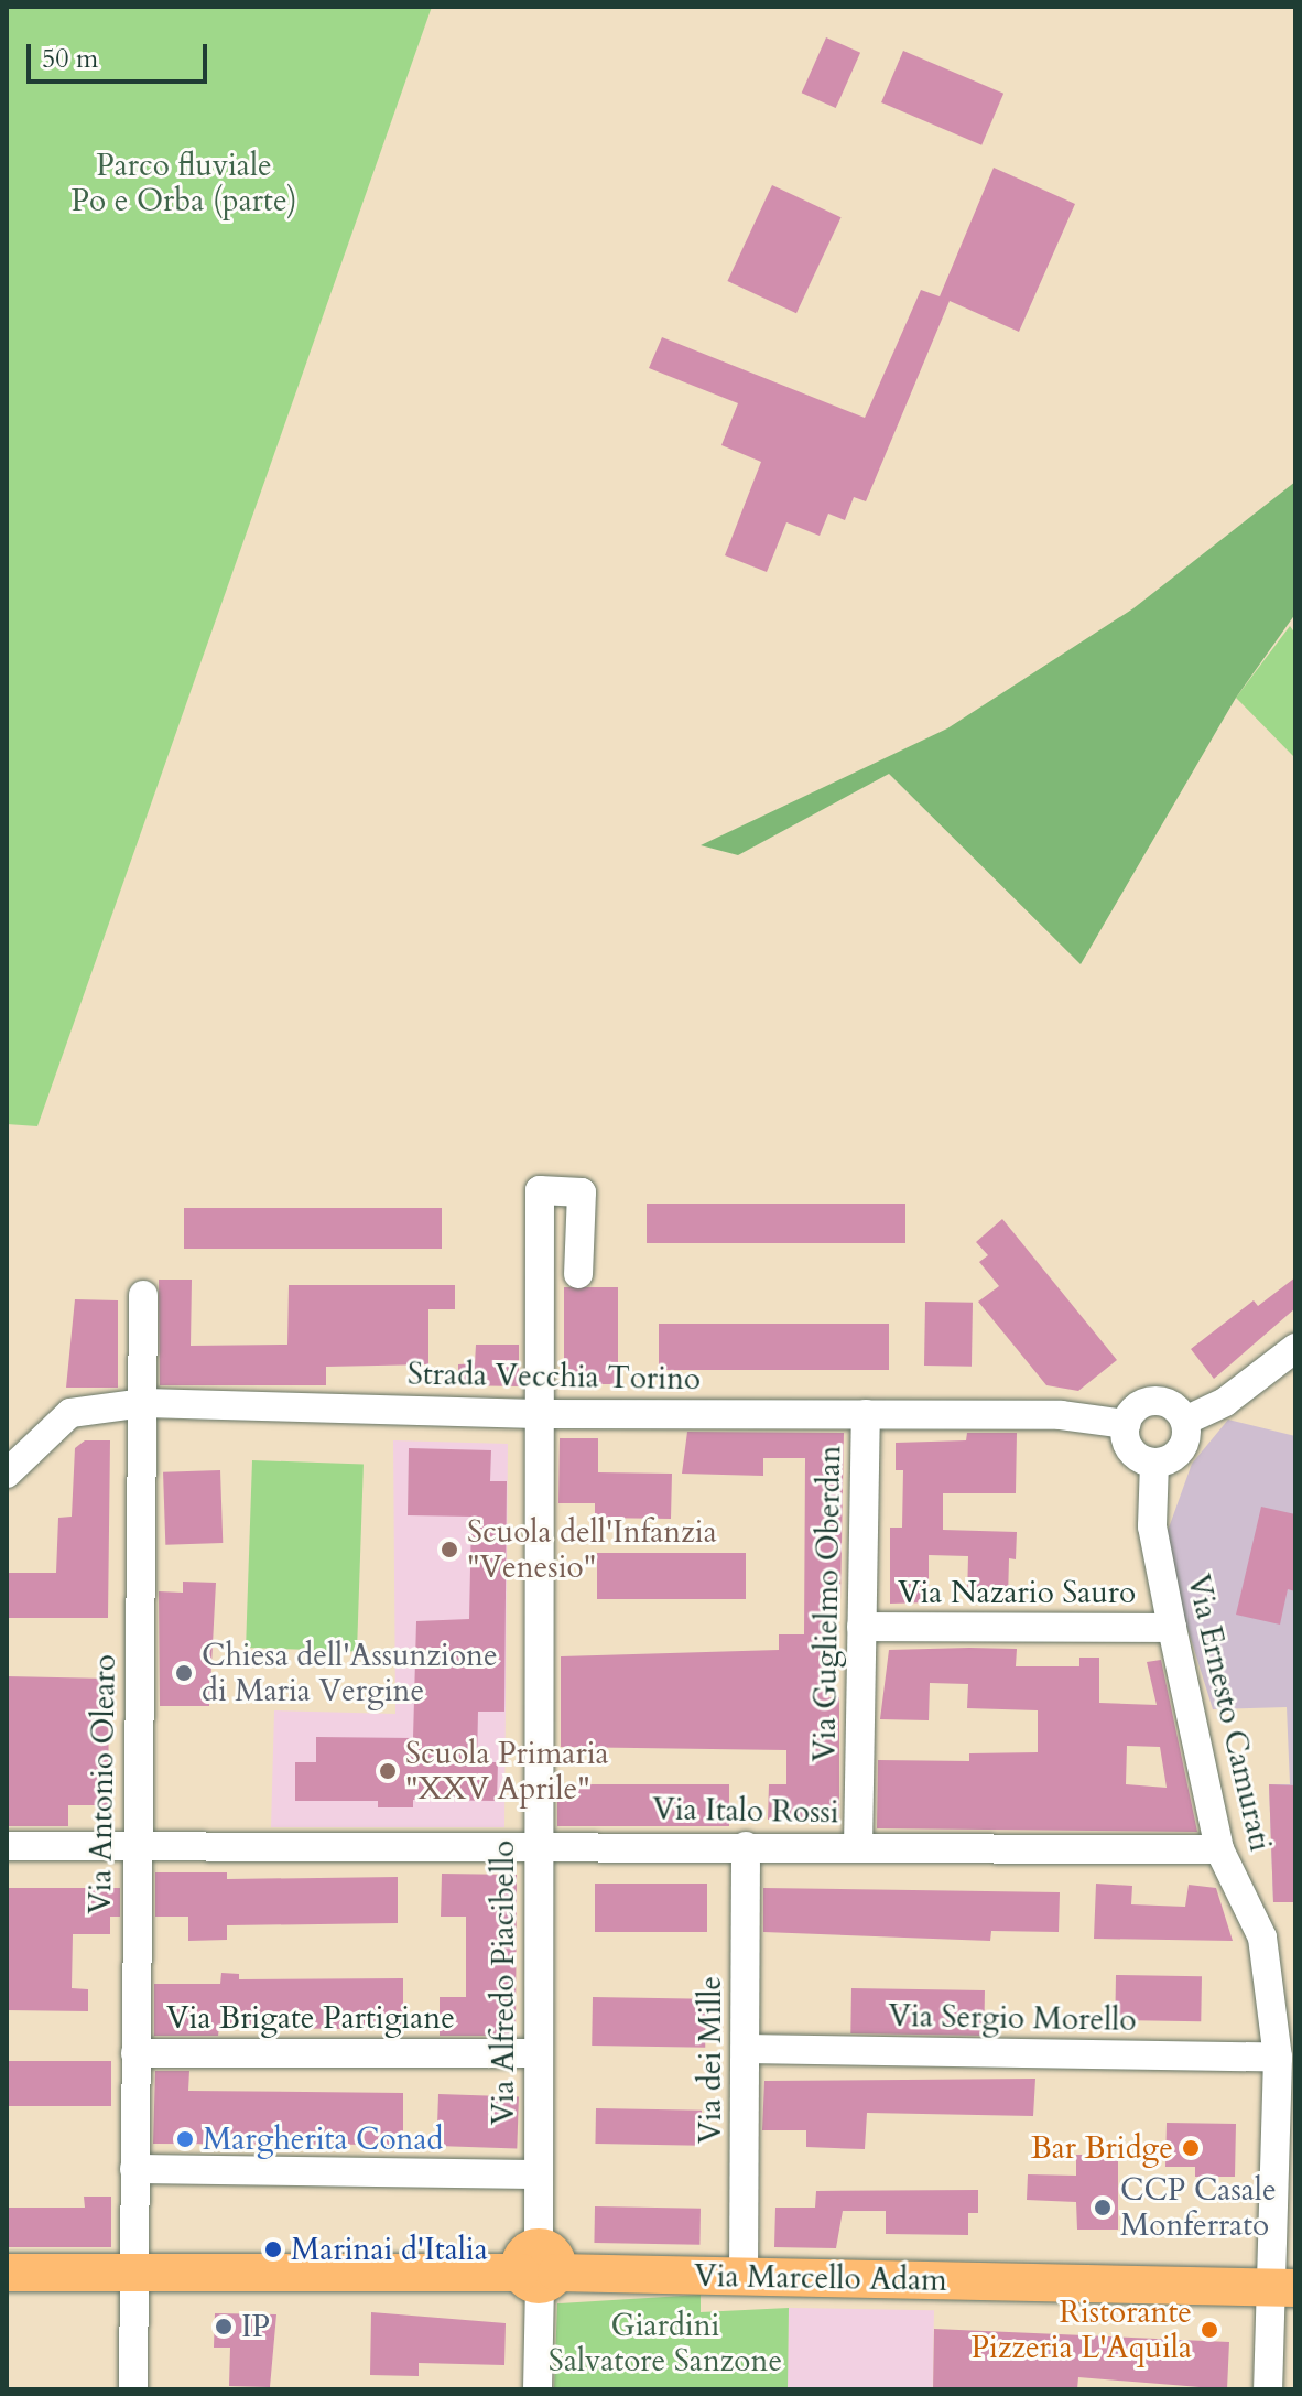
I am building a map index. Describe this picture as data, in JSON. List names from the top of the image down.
{
  "streets": {
    "main road": ["Via Marcello Adam"],
    "street": [
      "Strada Vecchia Torino",
      "Via Nazario Sauro",
      "Via Guglielmo Oberdan",
      "Via Ernesto Camurati",
      "Via Antonio Olearo",
      "Via Italo Rossi",
      "Via Alfredo Piacibello",
      "Via Brigate Partigiane",
      "Via Sergio Morello",
      "Via dei Mille"
    ]
  },
  "crossings": [
    ["Strada Vecchia Torino", "Via Guglielmo Oberdan"],
    ["Strada Vecchia Torino", "Via Ernesto Camurati"],
    ["Strada Vecchia Torino", "Via Antonio Olearo"],
    ["Strada Vecchia Torino", "Via Alfredo Piacibello"],
    ["Via Nazario Sauro", "Via Guglielmo Oberdan"],
    ["Via Nazario Sauro", "Via Ernesto Camurati"],
    ["Via Guglielmo Oberdan", "Via Italo Rossi"],
    ["Via Ernesto Camurati", "Via Italo Rossi"],
    ["Via Ernesto Camurati", "Via Sergio Morello"],
    ["Via Ernesto Camurati", "Via Marcello Adam"],
    ["Via Antonio Olearo", "Via Italo Rossi"],
    ["Via Antonio Olearo", "Via Brigate Partigiane"],
    ["Via Antonio Olearo", "Via Marcello Adam"],
    ["Via Italo Rossi", "Via Alfredo Piacibello"],
    ["Via Italo Rossi", "Via dei Mille"],
    ["Via Alfredo Piacibello", "Via Brigate Partigiane"],
    ["Via Alfredo Piacibello", "Via Marcello Adam"],
    ["Via Sergio Morello", "Via dei Mille"],
    ["Via dei Mille", "Via Marcello Adam"]
  ],
  "parks": ["Parco fluviale Po e Orba (parte)", "Giardini Salvatore Sanzone"],
  "places": [
    "Scuola dell'Infanzia \"Venesio\"",
    "Chiesa dell'Assunzione di Maria Vergine",
    "Scuola Primaria \"XXV Aprile\"",
    "Margherita Conad",
    "Bar Bridge",
    "CCP Casale Monferrato",
    "Marinai d'Italia",
    "IP",
    "Ristorante Pizzeria L'Aquila"
  ],
  "scale_bar": "50 m"
}
